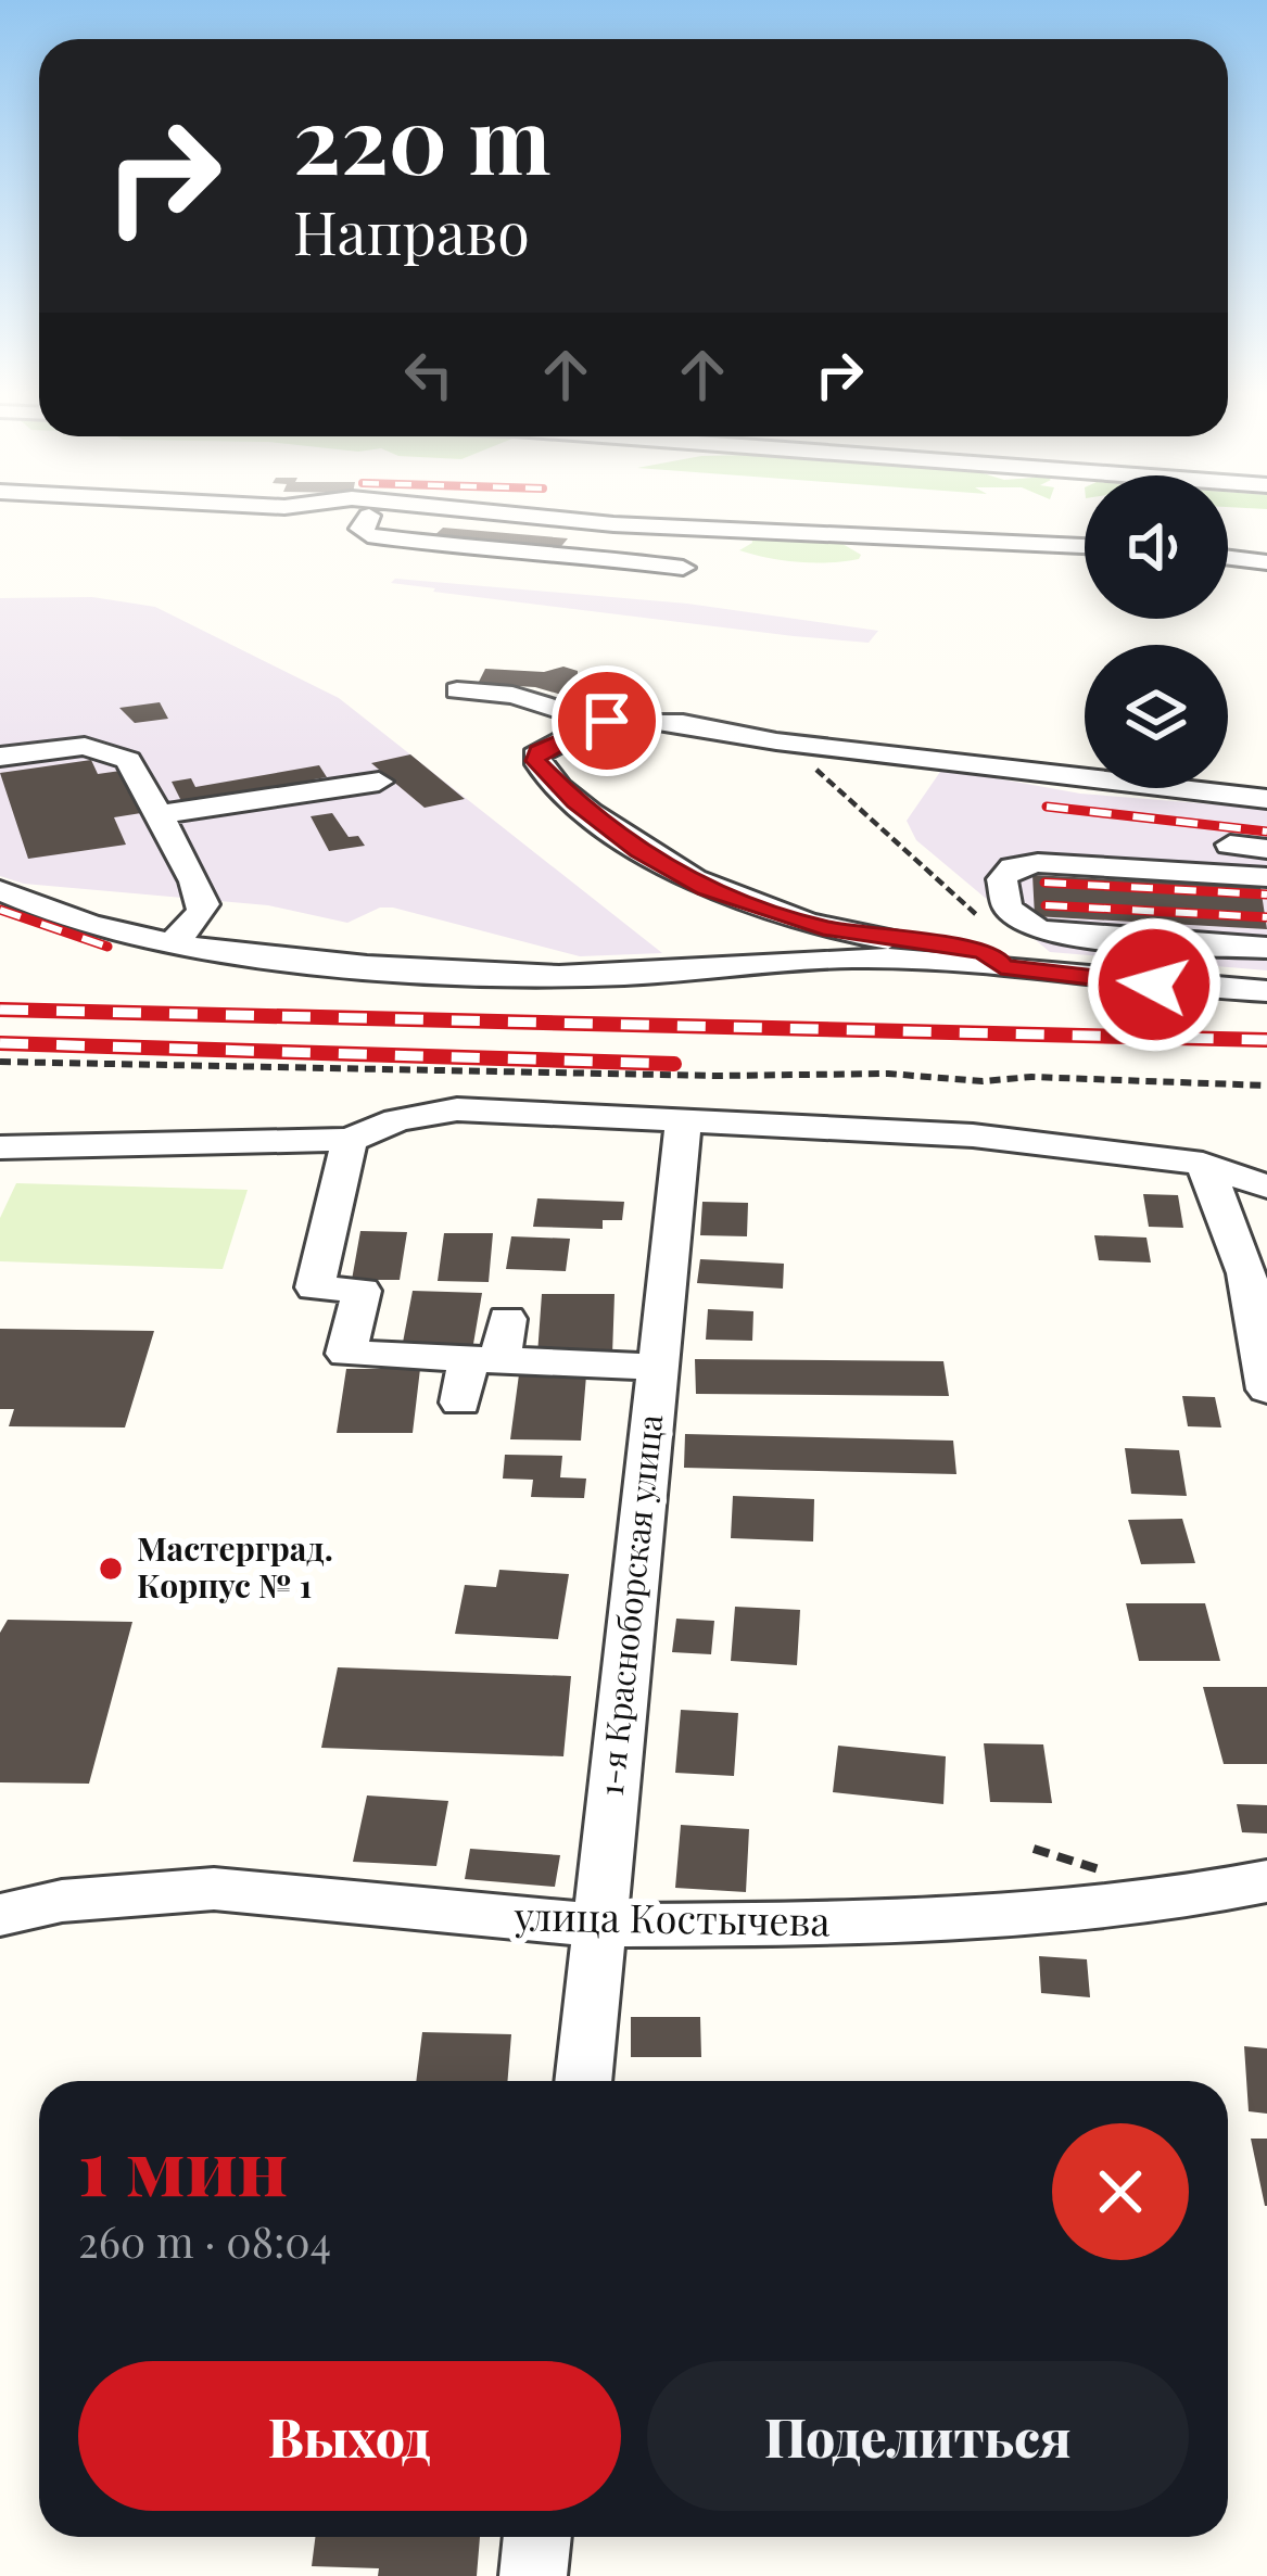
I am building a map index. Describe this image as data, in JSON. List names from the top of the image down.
{
  "streets": {
    "street": ["1-я Красноборская улица", "улица Костычева"]
  },
  "crossings": [
    ["1-я Красноборская улица", "улица Костычева"]
  ],
  "places": ["Мастерград. Корпус № 1"],
  "page": {
    "turn": ["220 m", "Направо"],
    "heading": ["1 мин", "260 m · 08:04"],
    "buttons": ["Выход", "Поделиться"]
  }
}
